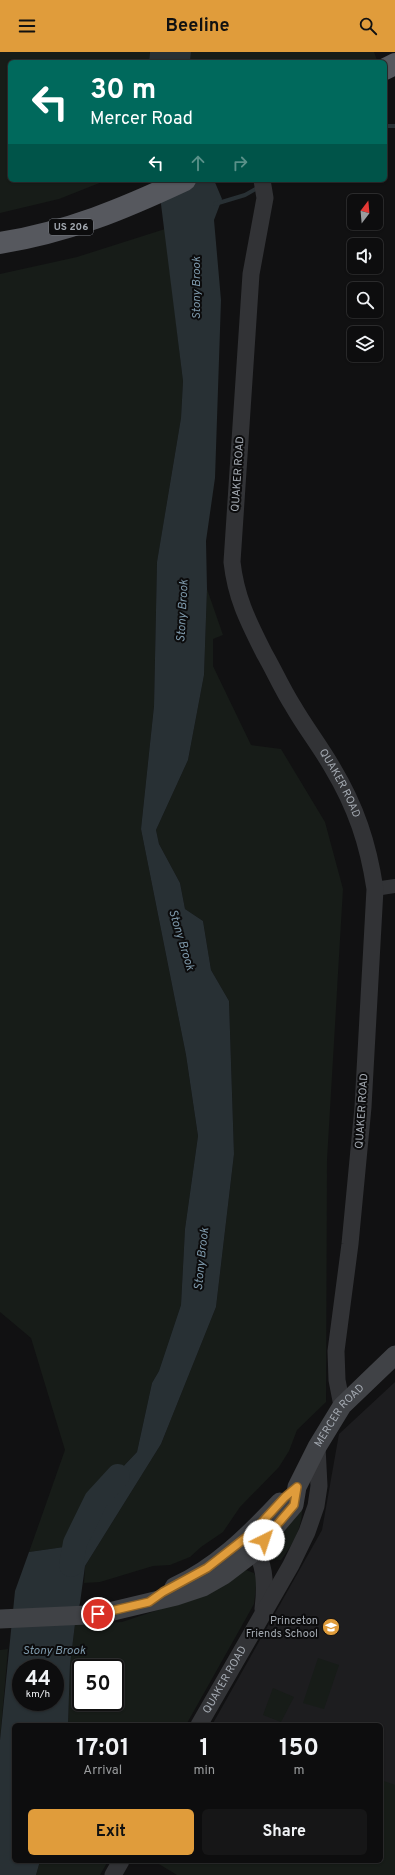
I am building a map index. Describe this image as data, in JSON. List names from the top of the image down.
{
  "streets": {
    "highway": ["US 206"],
    "main road": ["MERCER ROAD"],
    "street": ["QUAKER ROAD"]
  },
  "crossings": [
    ["QUAKER ROAD", "MERCER ROAD"]
  ],
  "water": ["Stony Brook"],
  "places": {
    "school or university": ["Princeton Friends School"]
  },
  "north": "top",
  "page": {
    "header": "Beeline",
    "turn": ["30 m", "Mercer Road"],
    "speed": "44 km/h",
    "limit": "50",
    "eta": [
      "17:01",
      "Arrival",
      "1",
      "min",
      "150",
      "m"
    ],
    "buttons": ["Exit", "Share"]
  }
}
